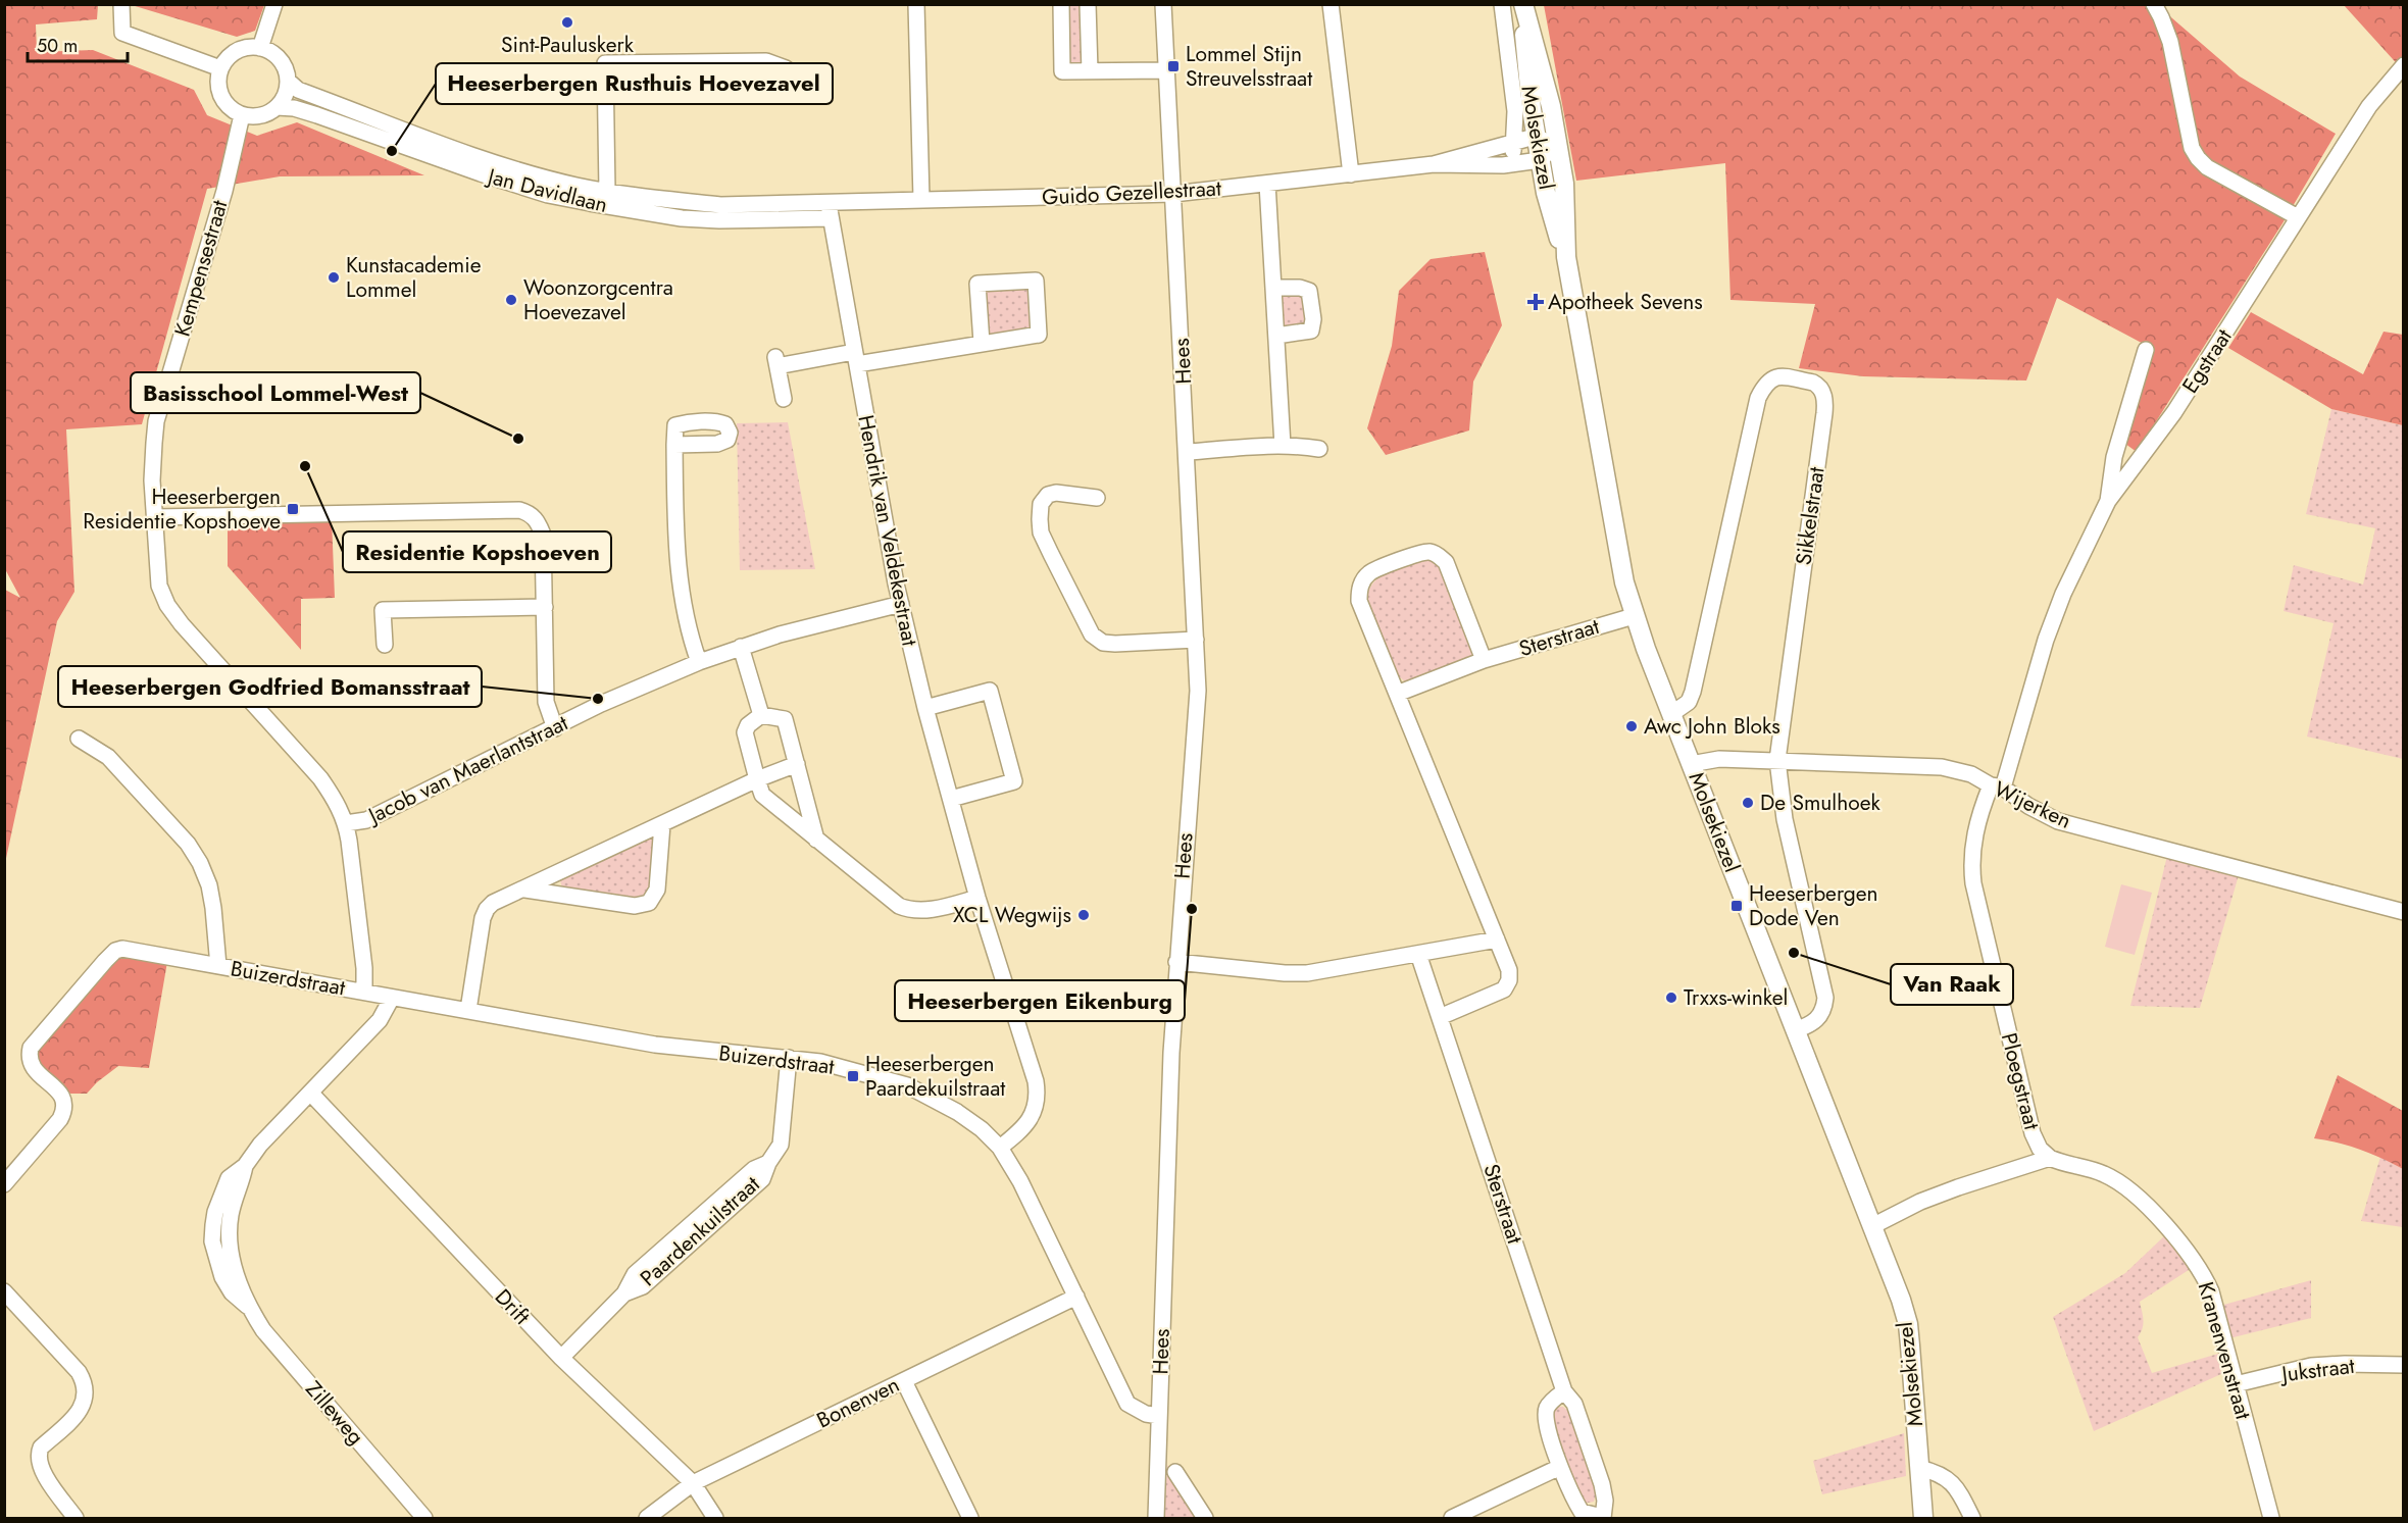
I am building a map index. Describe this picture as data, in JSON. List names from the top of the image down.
{
  "streets": {
    "main road": ["Molsekiezel"],
    "street": [
      "Jan Davidlaan",
      "Guido Gezellestraat",
      "Kempensestraat",
      "Hees",
      "Egstraat",
      "Sikkelstraat",
      "Hendrik van Veldekestraat",
      "Sterstraat",
      "Jacob van Maerlantstraat",
      "Wijerken",
      "Buizerdstraat",
      "Ploegstraat",
      "Paardenkuilstraat",
      "Drift",
      "Kranenvenstraat",
      "Jukstraat",
      "Bonenven",
      "Zilleweg"
    ]
  },
  "crossings": [
    ["Molsekiezel", "Guido Gezellestraat"],
    ["Molsekiezel", "Sikkelstraat"],
    ["Molsekiezel", "Sterstraat"],
    ["Molsekiezel", "Wijerken"],
    ["Jan Davidlaan", "Guido Gezellestraat"],
    ["Jan Davidlaan", "Kempensestraat"],
    ["Jan Davidlaan", "Hendrik van Veldekestraat"],
    ["Guido Gezellestraat", "Hees"],
    ["Guido Gezellestraat", "Hendrik van Veldekestraat"],
    ["Kempensestraat", "Jacob van Maerlantstraat"],
    ["Kempensestraat", "Buizerdstraat"],
    ["Hees", "Buizerdstraat"],
    ["Egstraat", "Wijerken"],
    ["Egstraat", "Ploegstraat"],
    ["Sikkelstraat", "Wijerken"],
    ["Hendrik van Veldekestraat", "Jacob van Maerlantstraat"],
    ["Hendrik van Veldekestraat", "Buizerdstraat"],
    ["Wijerken", "Ploegstraat"],
    ["Buizerdstraat", "Paardenkuilstraat"],
    ["Buizerdstraat", "Bonenven"],
    ["Buizerdstraat", "Zilleweg"],
    ["Ploegstraat", "Kranenvenstraat"],
    ["Paardenkuilstraat", "Drift"],
    ["Drift", "Bonenven"],
    ["Drift", "Zilleweg"],
    ["Kranenvenstraat", "Jukstraat"]
  ],
  "places": {
    "other": [
      "Sint-Pauluskerk",
      "Heeserbergen Rusthuis Hoevezavel",
      "Kunstacademie Lommel",
      "Woonzorgcentra Hoevezavel",
      "Basisschool Lommel-West",
      "Residentie Kopshoeven",
      "Heeserbergen Godfried Bomansstraat",
      "Awc John Bloks",
      "De Smulhoek",
      "Heeserbergen Eikenburg",
      "XCL Wegwijs",
      "Van Raak",
      "Trxxs-winkel"
    ],
    "transit": [
      "Lommel Stijn Streuvelsstraat",
      "Heeserbergen Residentie Kopshoeve",
      "Heeserbergen Dode Ven",
      "Heeserbergen Paardekuilstraat"
    ],
    "health": ["Apotheek Sevens"]
  },
  "scale_bar": "50 m"
}
